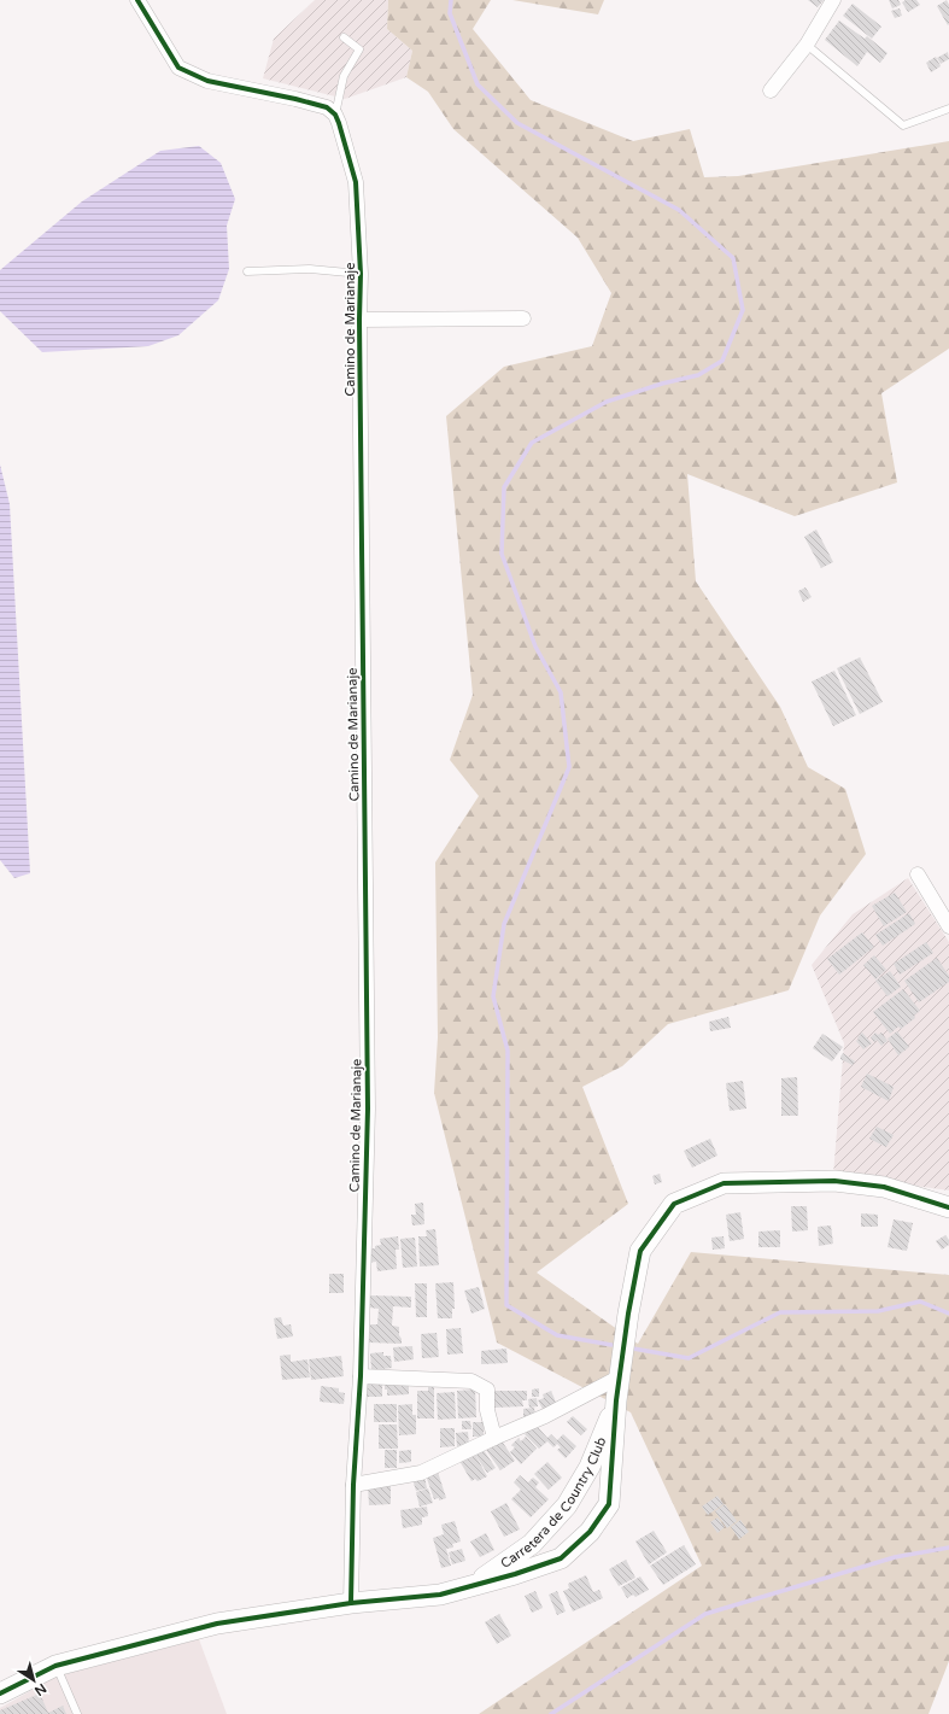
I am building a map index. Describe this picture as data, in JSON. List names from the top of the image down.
{
  "streets": {
    "street": ["Camino de Marianaje", "Carretera de Country Club"]
  },
  "crossings": [
    ["Camino de Marianaje", "Carretera de Country Club"]
  ],
  "north": "bottom right"
}
